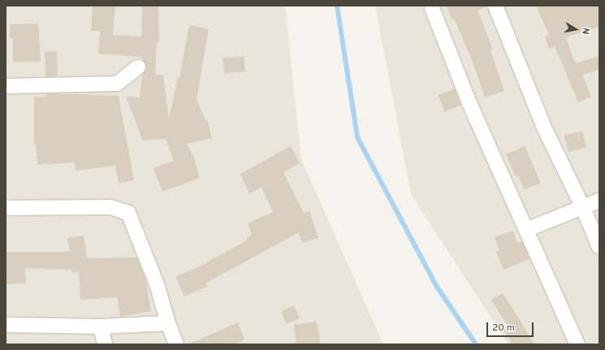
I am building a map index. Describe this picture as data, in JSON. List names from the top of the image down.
{
  "scale_bar": "20 m",
  "north": "right"
}
